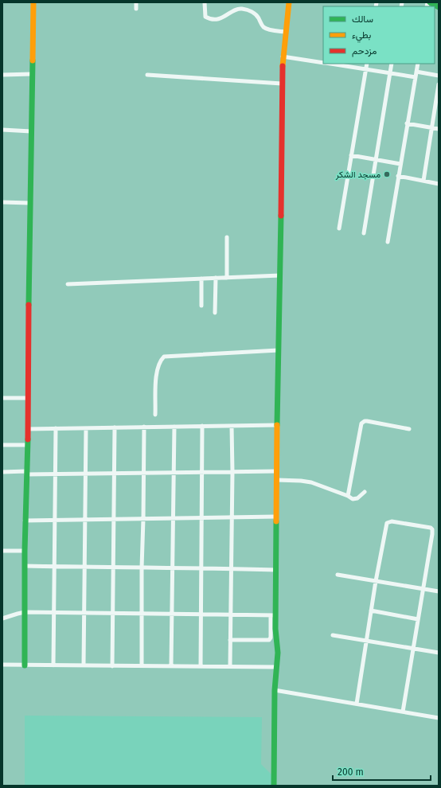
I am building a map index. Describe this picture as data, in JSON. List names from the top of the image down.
{
  "places": ["مسجد الشكر"],
  "legend": ["سالك", "بطيء", "مزدحم"],
  "scale_bar": "200 m"
}
